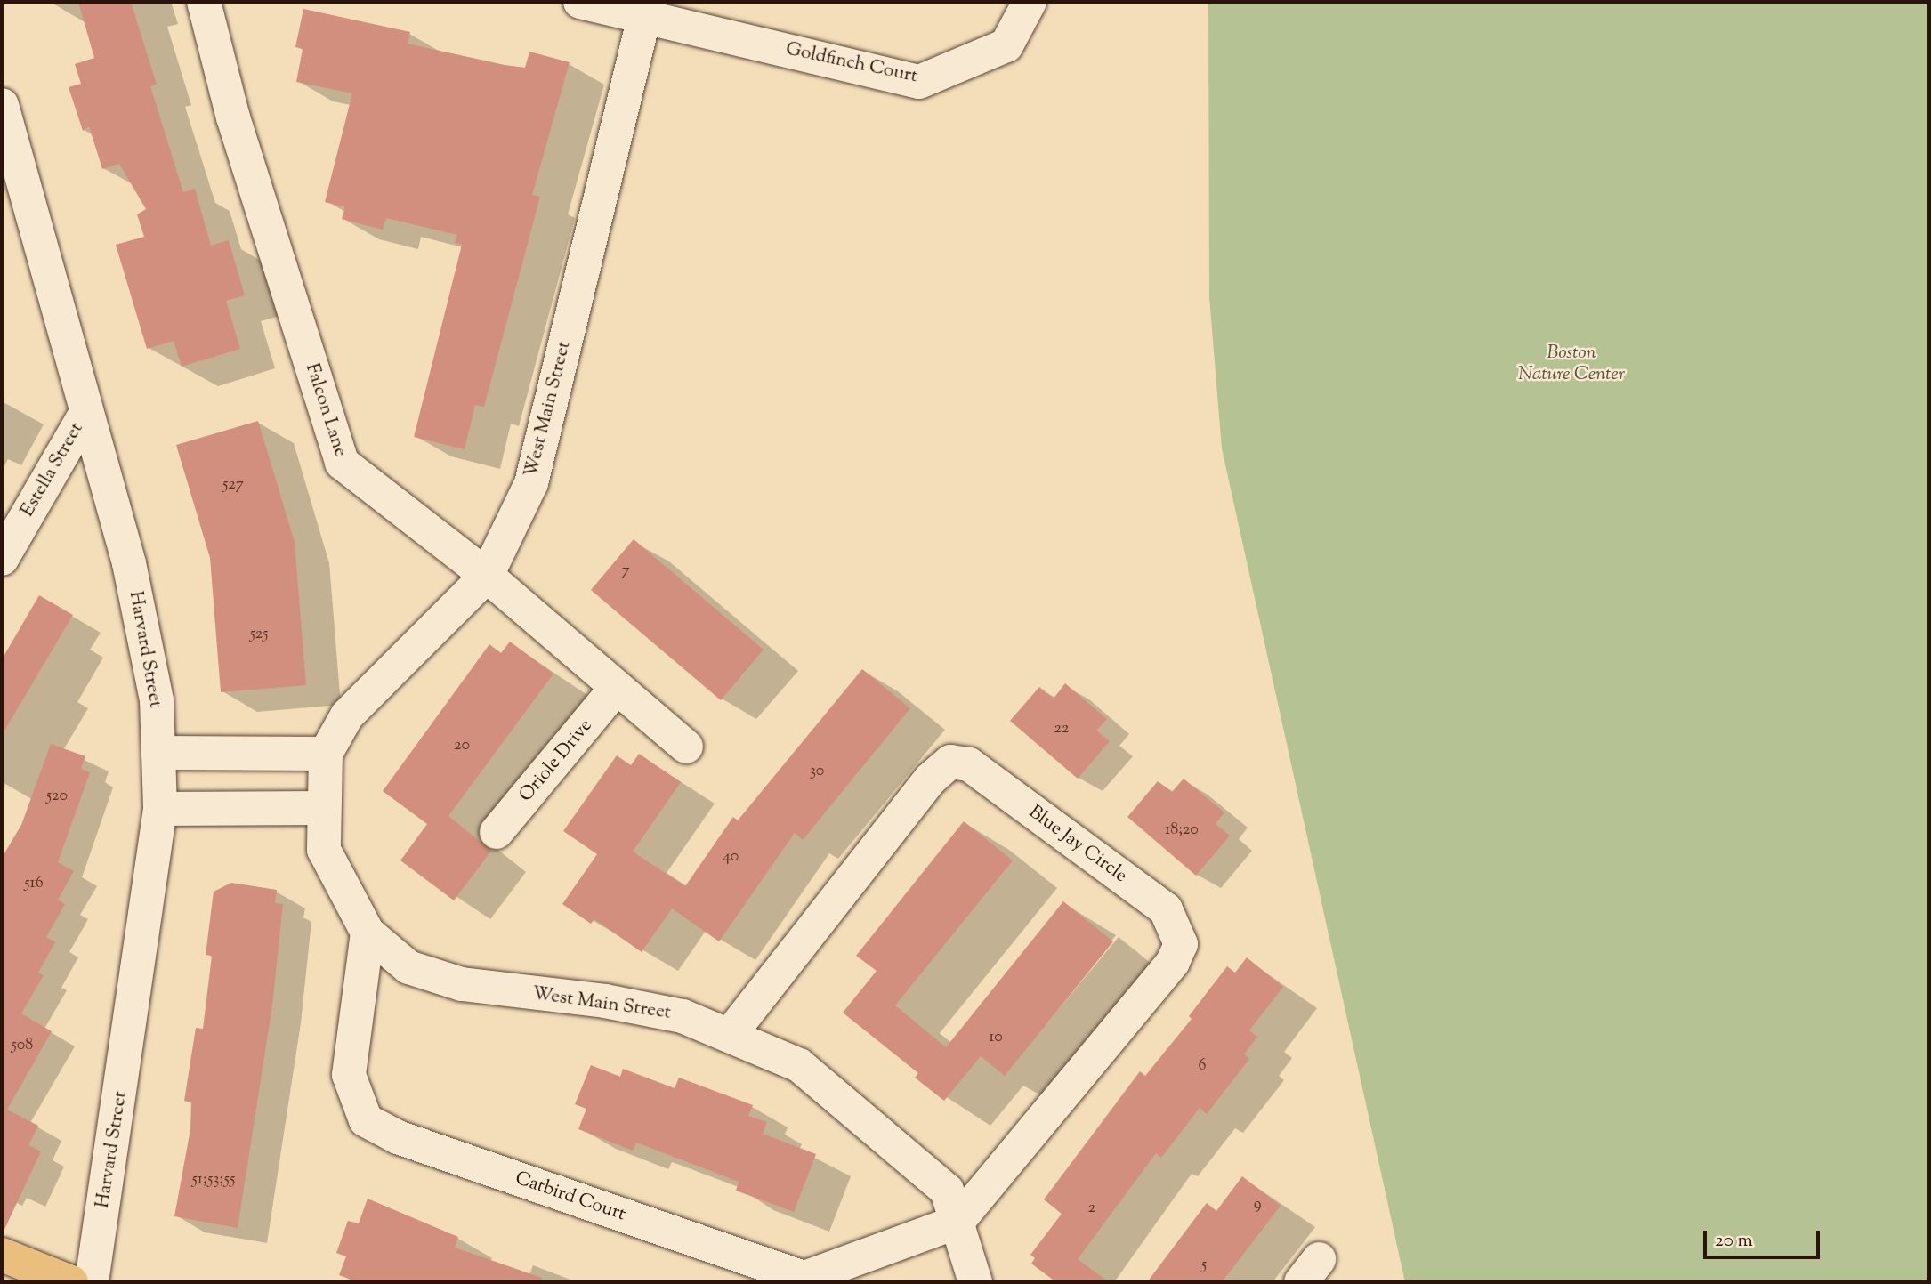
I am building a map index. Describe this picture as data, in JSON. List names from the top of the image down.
{
  "streets": {
    "street": [
      "Goldfinch Court",
      "West Main Street",
      "Falcon Lane",
      "Estella Street",
      "Harvard Street",
      "Oriole Drive",
      "Blue Jay Circle",
      "Catbird Court"
    ]
  },
  "crossings": [
    ["Goldfinch Court", "West Main Street"],
    ["West Main Street", "Falcon Lane"],
    ["West Main Street", "Blue Jay Circle"],
    ["West Main Street", "Catbird Court"],
    ["Falcon Lane", "Oriole Drive"],
    ["Estella Street", "Harvard Street"],
    ["Blue Jay Circle", "Catbird Court"]
  ],
  "parks": ["Boston Nature Center"],
  "house_numbers": [
    "527",
    "7",
    "525",
    "22",
    "20",
    "30",
    "520",
    "18;20",
    "40",
    "516",
    "10",
    "508",
    "6",
    "51;53;55",
    "9",
    "2",
    "5"
  ],
  "scale_bar": "20 m"
}
